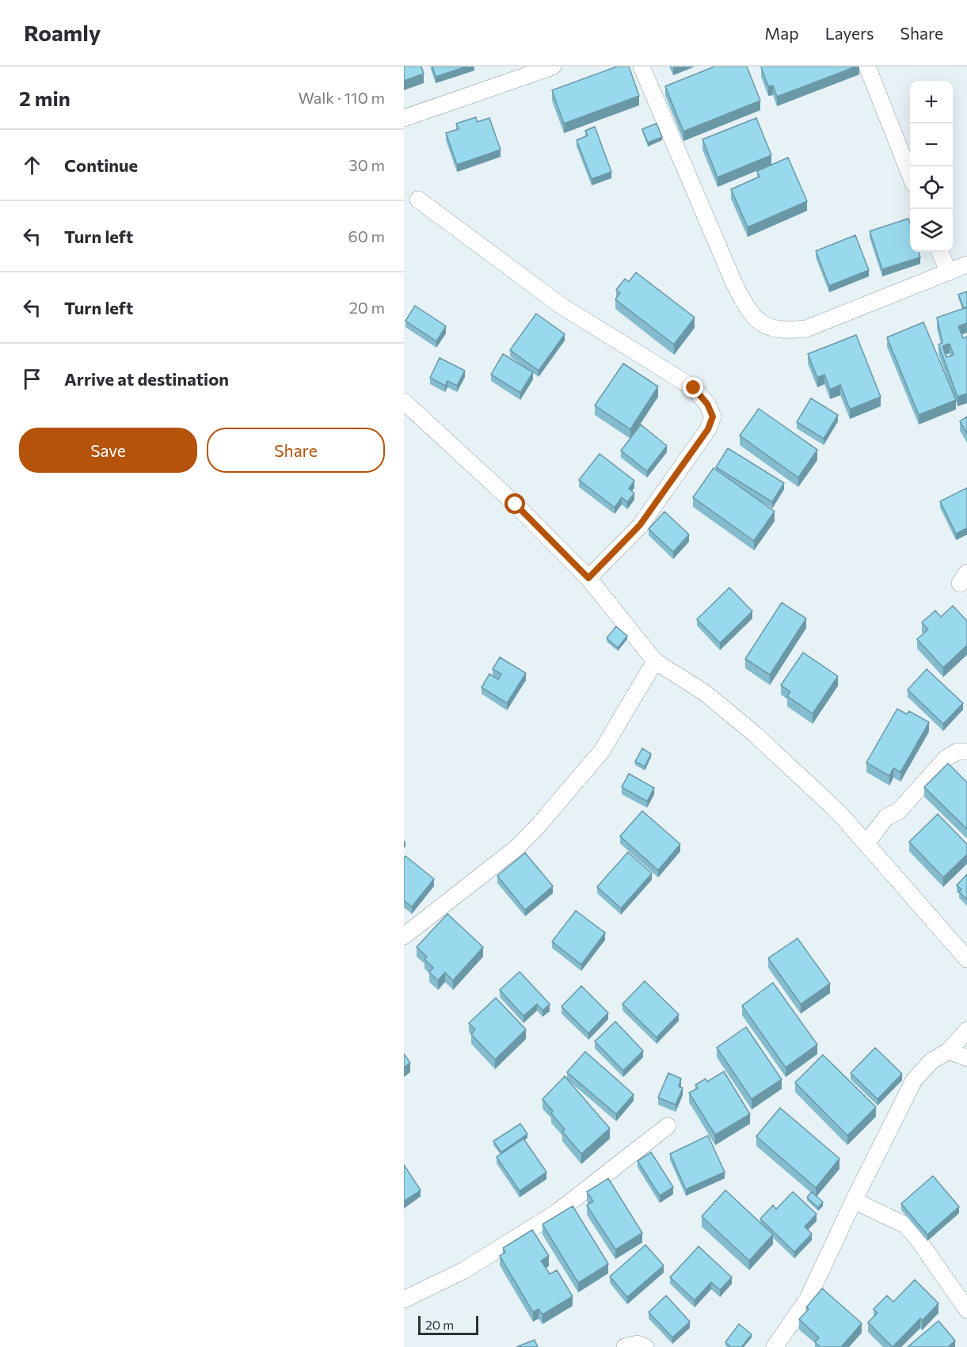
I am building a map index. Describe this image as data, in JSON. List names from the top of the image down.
{
  "scale_bar": "20 m",
  "page": {
    "header": "Roamly",
    "nav": ["Map", "Layers", "Share"],
    "heading": ["2 min", "Walk · 110 m"],
    "map_buttons": ["+", "−"],
    "list": [
      ["Continue", "30 m"],
      ["Turn left", "60 m"],
      ["Turn left", "20 m"],
      "Arrive at destination"
    ],
    "buttons": ["Save", "Share"],
    "scale": "20 m"
  }
}
